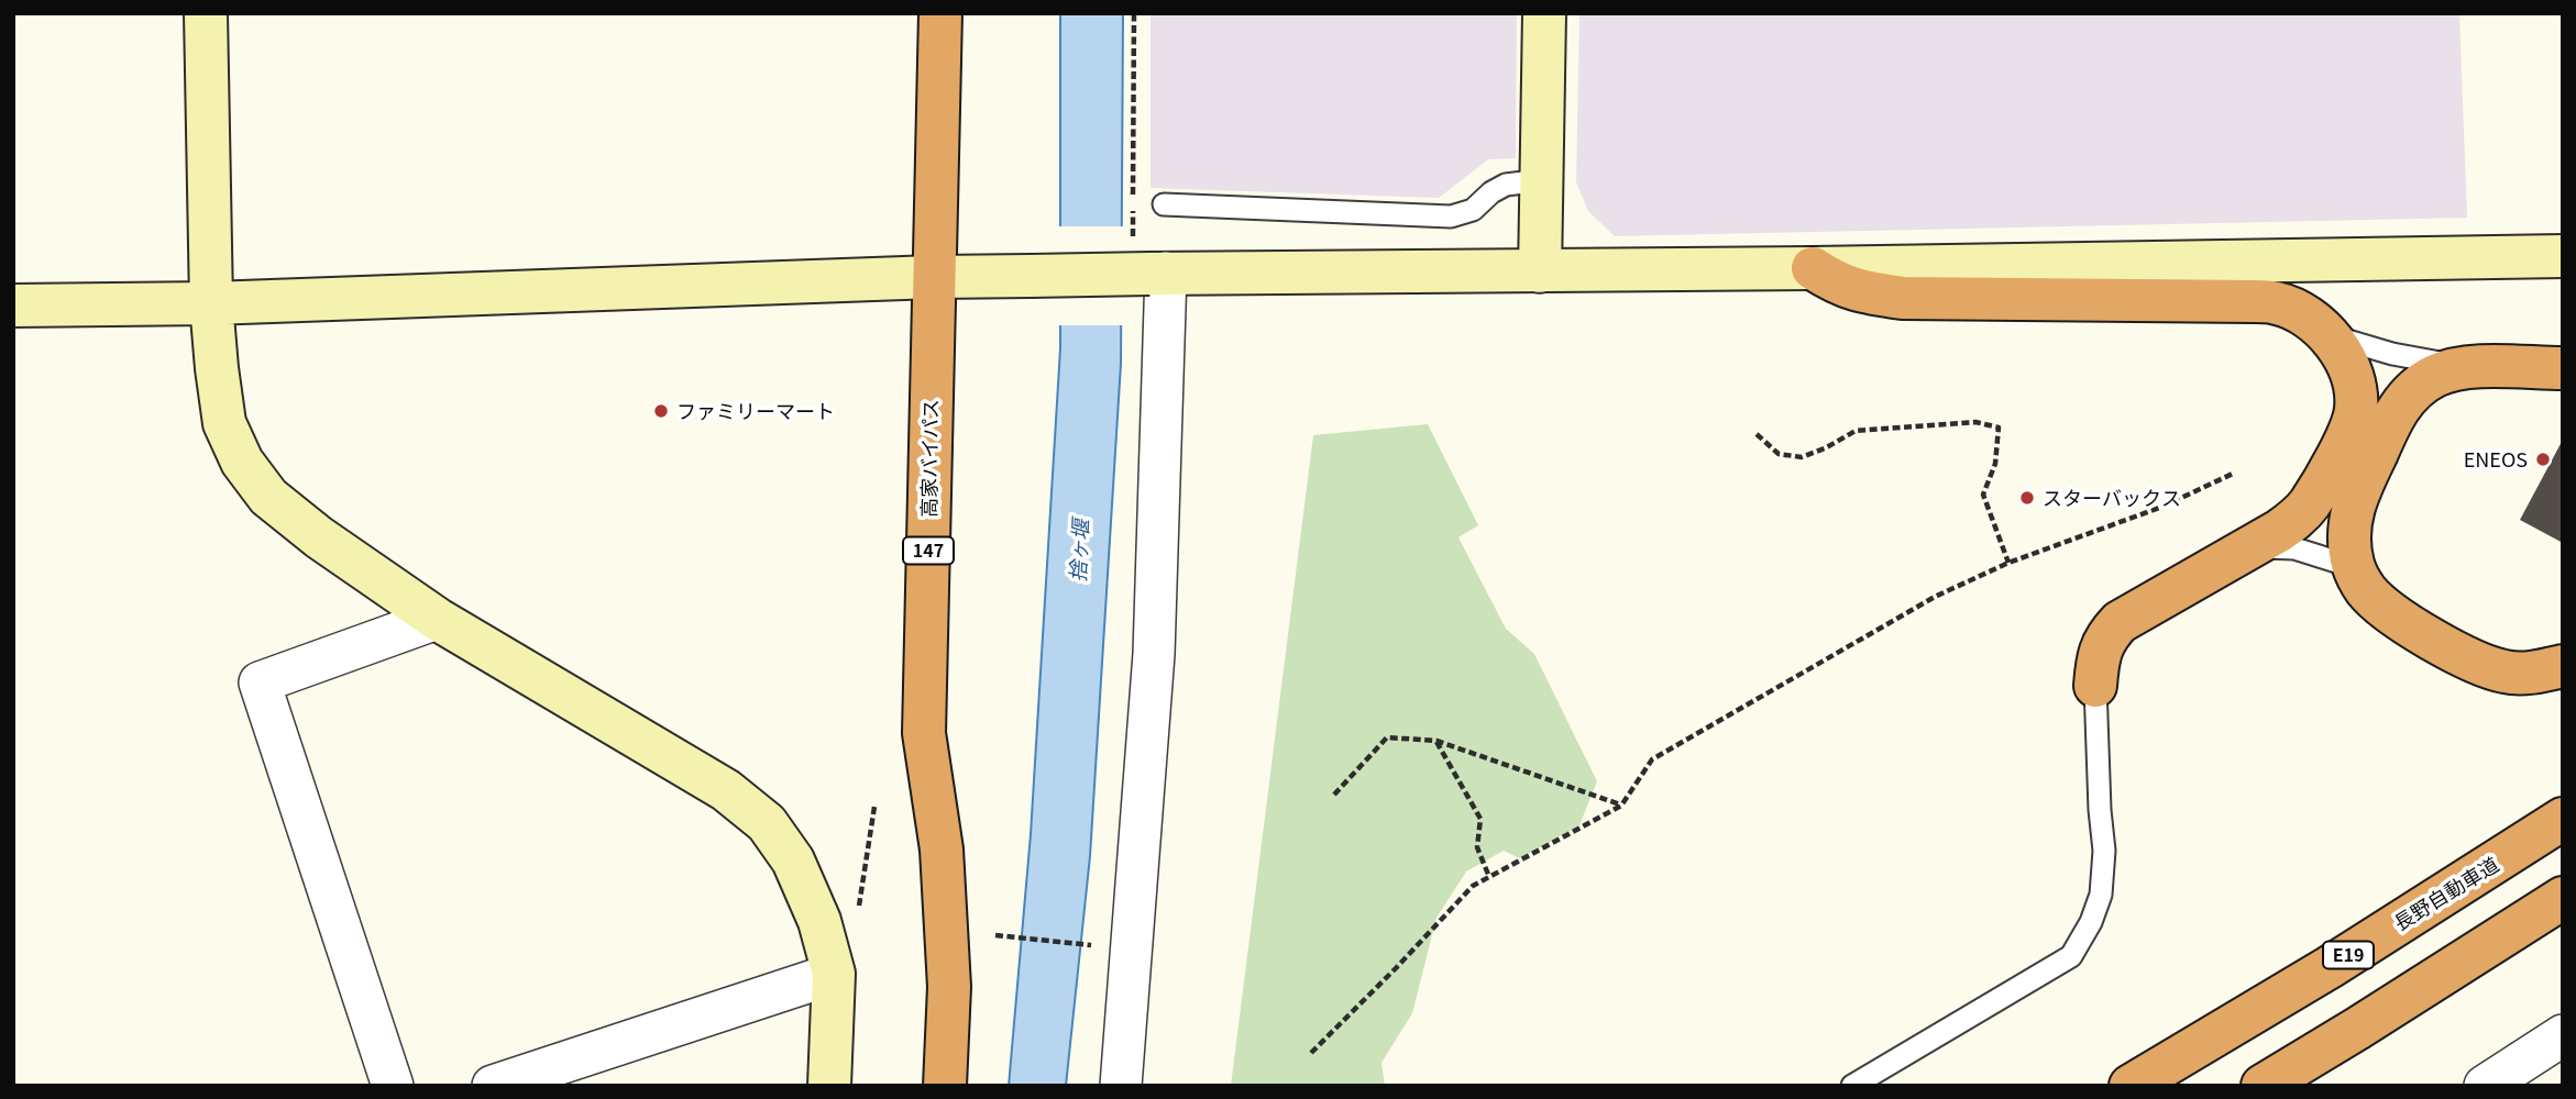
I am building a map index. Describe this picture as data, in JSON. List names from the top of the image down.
{
  "streets": {
    "highway": [
      "高家バイパス",
      "147",
      "長野自動車道",
      "E19"
    ]
  },
  "water": ["捨ヶ堰"],
  "places": ["ファミリーマート", "ENEOS", "スターバックス"]
}
